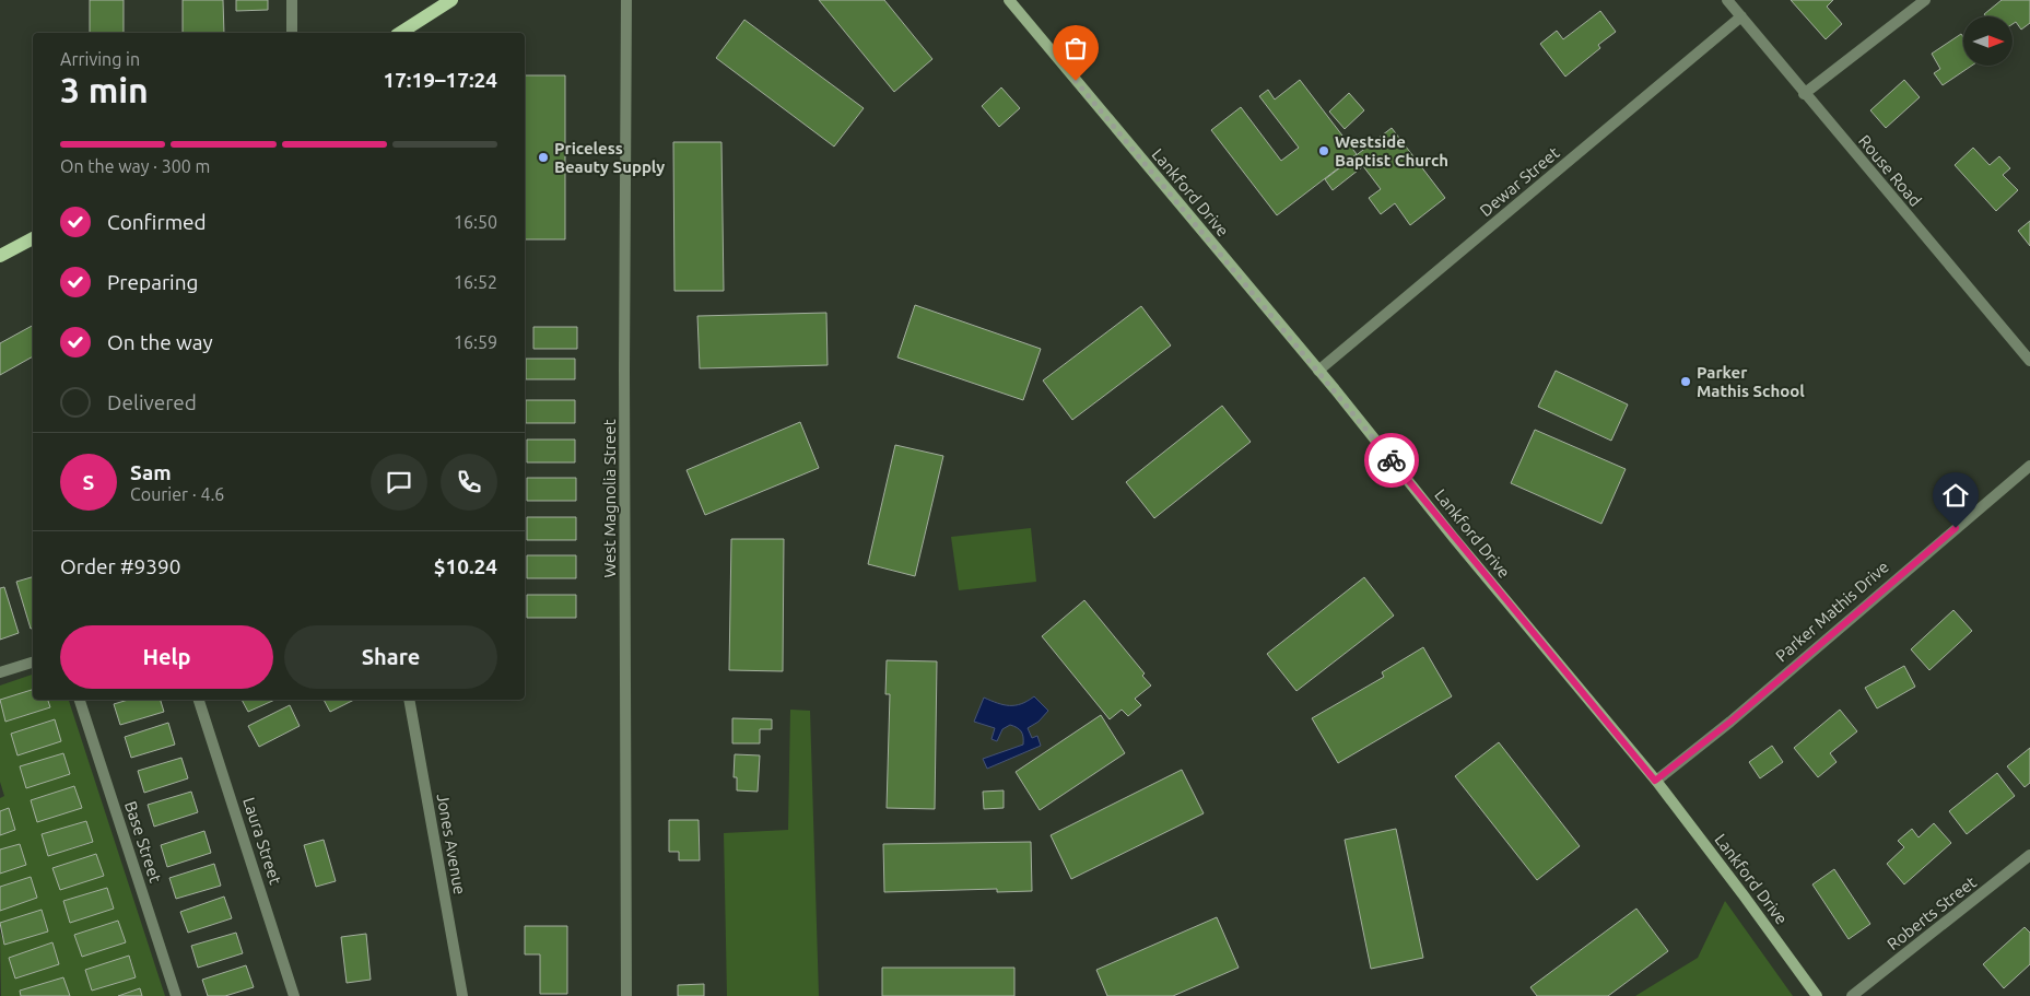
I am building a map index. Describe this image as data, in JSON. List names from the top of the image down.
{
  "streets": {
    "main road": ["Lankford Drive"],
    "street": [
      "Rouse Road",
      "Dewar Street",
      "West Magnolia Street",
      "Parker Mathis Drive",
      "Laura Street",
      "Base Street",
      "Jones Avenue",
      "Roberts Street"
    ]
  },
  "crossings": [
    ["Rouse Road", "Dewar Street"],
    ["Dewar Street", "Lankford Drive"],
    ["Lankford Drive", "Parker Mathis Drive"]
  ],
  "places": ["Westside Baptist Church", "Priceless Beauty Supply", "Parker Mathis School"],
  "north": "right",
  "page": {
    "heading": ["3 min", "Arriving in", "17:19–17:24"],
    "panel": [
      "Sam",
      "Courier · 4.6",
      "Order #9390",
      "$10.24"
    ],
    "bar": "On the way · 300 m",
    "list": [
      ["Confirmed", "16:50"],
      ["Preparing", "16:52"],
      ["On the way", "16:59"],
      "Delivered"
    ],
    "round": "S",
    "buttons": ["Help", "Share"]
  }
}
